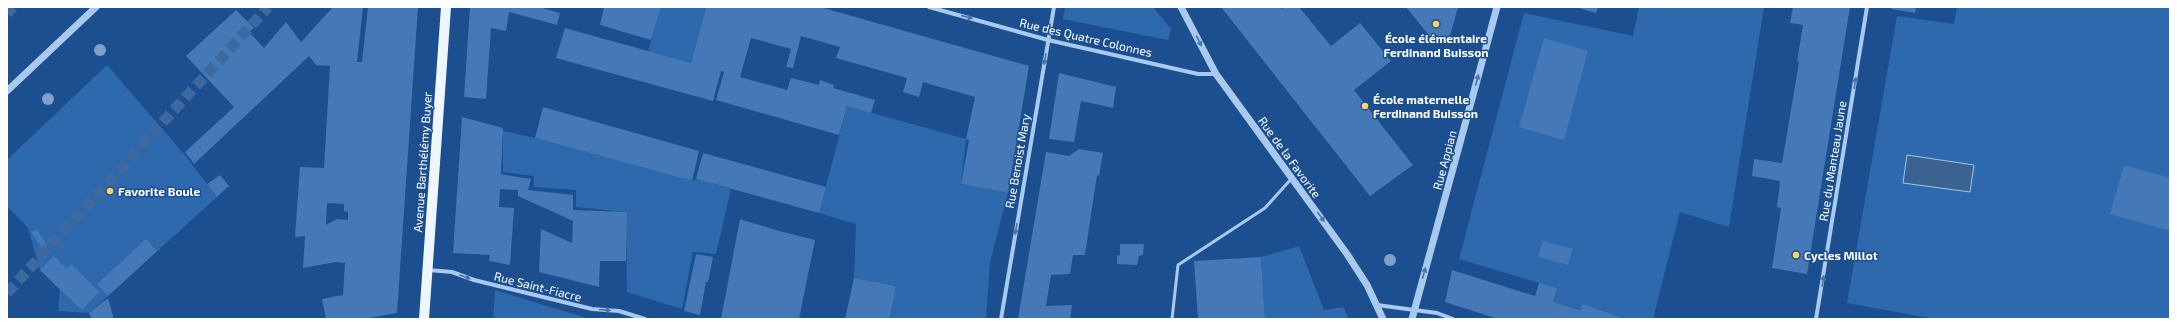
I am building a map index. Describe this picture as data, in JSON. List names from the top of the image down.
{
  "streets": {
    "main road": ["Avenue Barthélémy Buyer"],
    "street": [
      "Rue des Quatre Colonnes",
      "Rue de la Favorite",
      "Rue Appian",
      "Rue Benoist Mary",
      "Rue du Manteau Jaune",
      "Rue Saint-Fiacre"
    ]
  },
  "crossings": [
    ["Rue des Quatre Colonnes", "Rue de la Favorite"],
    ["Rue des Quatre Colonnes", "Rue Benoist Mary"],
    ["Avenue Barthélémy Buyer", "Rue Saint-Fiacre"]
  ],
  "one_way": [
    "Rue des Quatre Colonnes",
    "Rue de la Favorite",
    "Rue Appian",
    "Rue Benoist Mary",
    "Rue du Manteau Jaune",
    "Rue Saint-Fiacre"
  ],
  "places": [
    "École élémentaire Ferdinand Buisson",
    "École maternelle Ferdinand Buisson",
    "Favorite Boule",
    "Cycles Millot"
  ]
}
